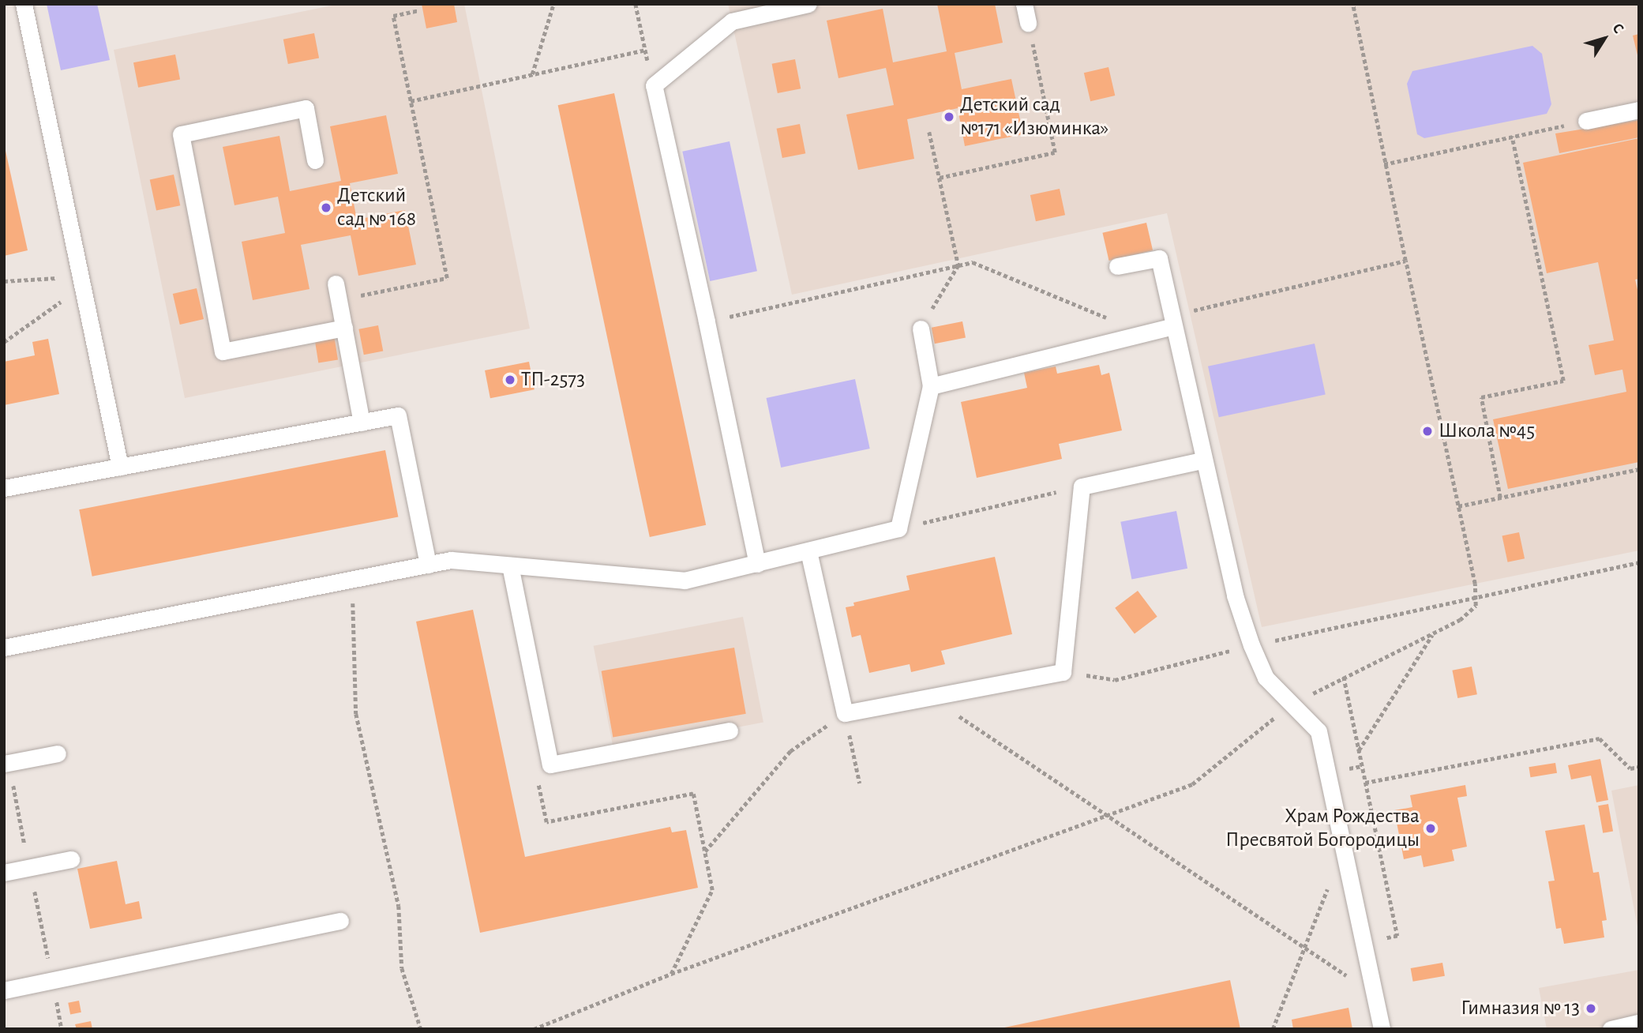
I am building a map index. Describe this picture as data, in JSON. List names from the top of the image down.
{
  "places": [
    "Детский сад №171 «Изюминка»",
    "Детский сад № 168",
    "ТП-2573",
    "Школа №45",
    "Храм Рождества Пресвятой Богородицы",
    "Гимназия № 13"
  ],
  "north": "top right"
}
